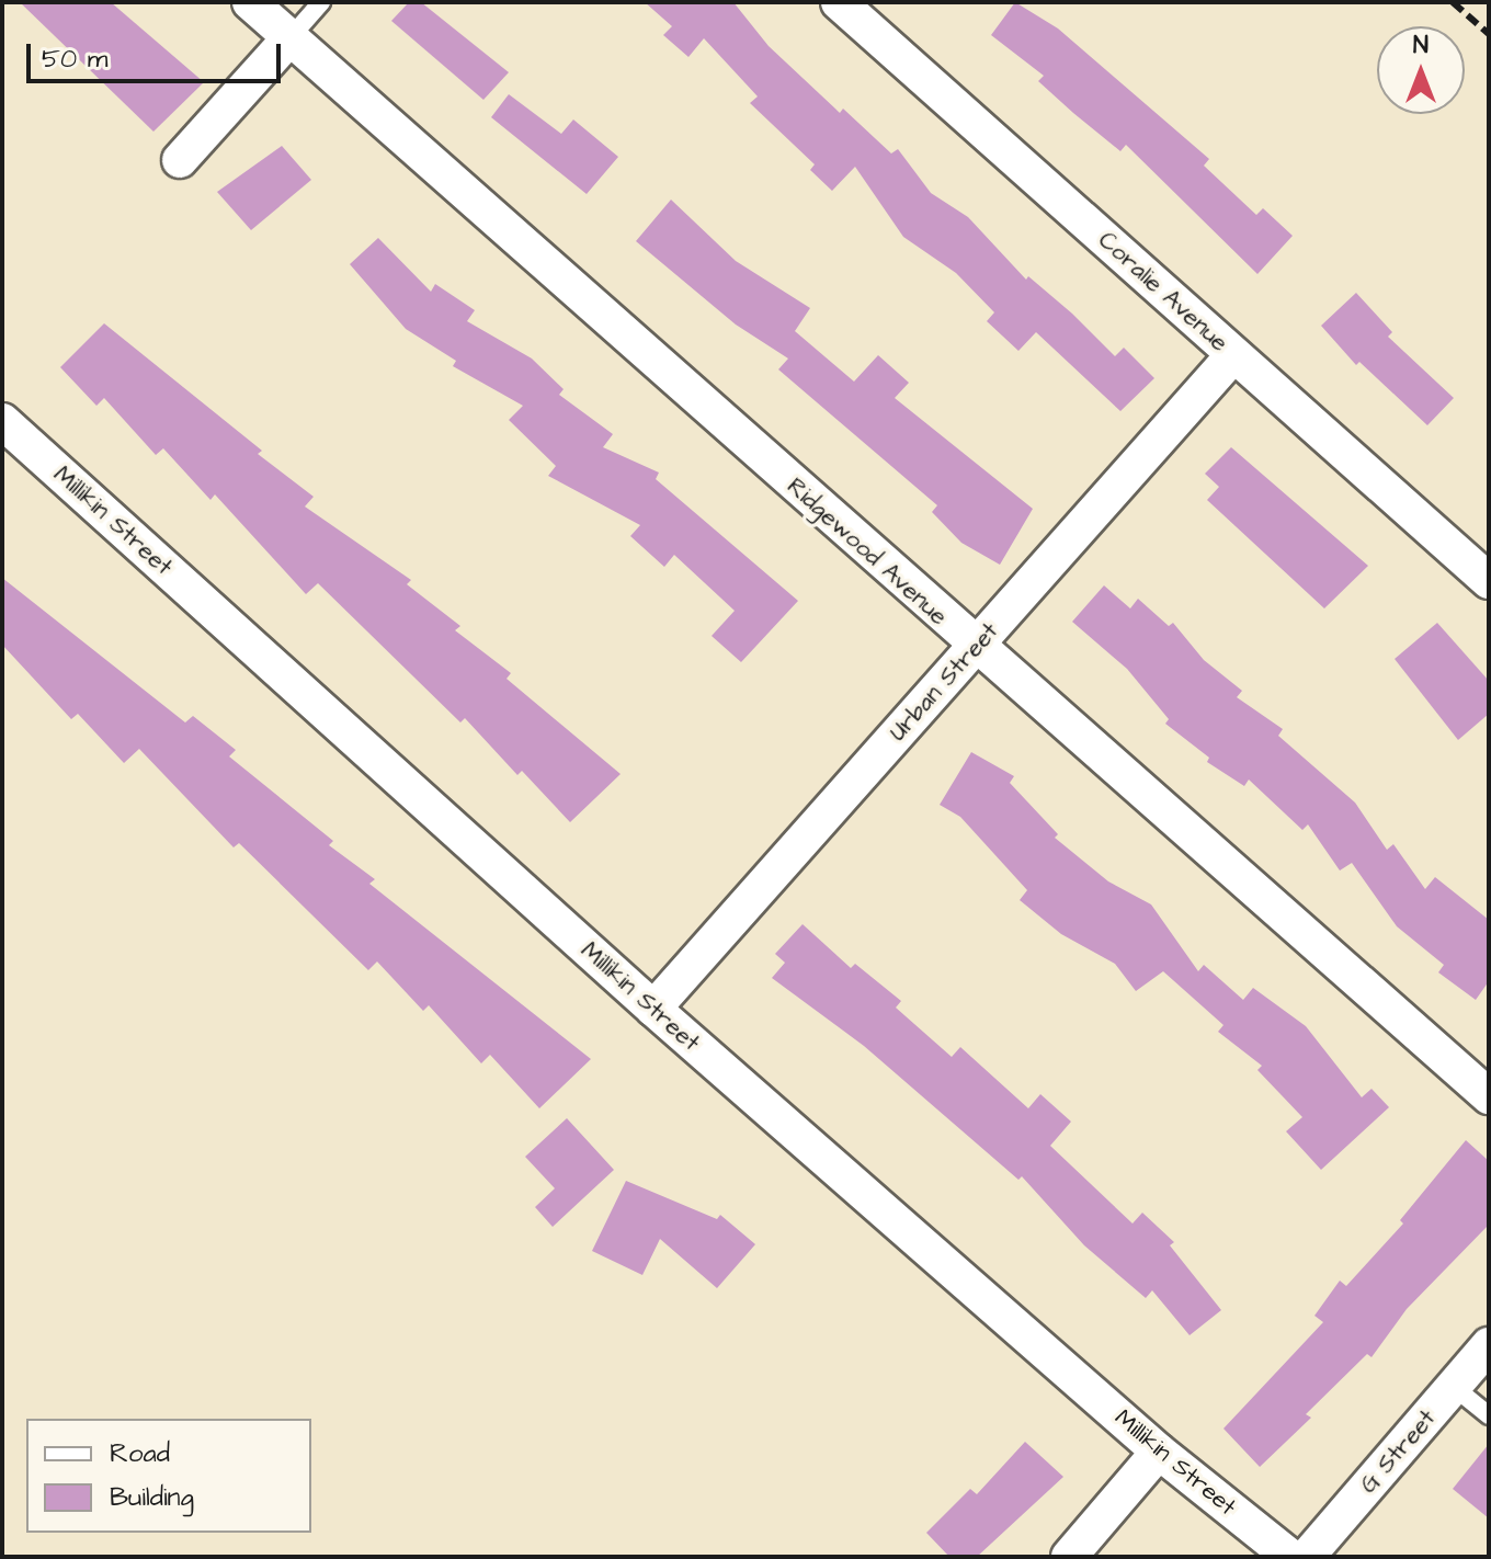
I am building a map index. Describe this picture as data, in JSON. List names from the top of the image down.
{
  "streets": {
    "street": [
      "Coralie Avenue",
      "Millikin Street",
      "Ridgewood Avenue",
      "Urban Street",
      "G Street"
    ]
  },
  "crossings": [
    ["Coralie Avenue", "Urban Street"],
    ["Millikin Street", "Urban Street"],
    ["Ridgewood Avenue", "Urban Street"]
  ],
  "legend": ["Road", "Building"],
  "scale_bar": "50 m",
  "north": "top"
}
